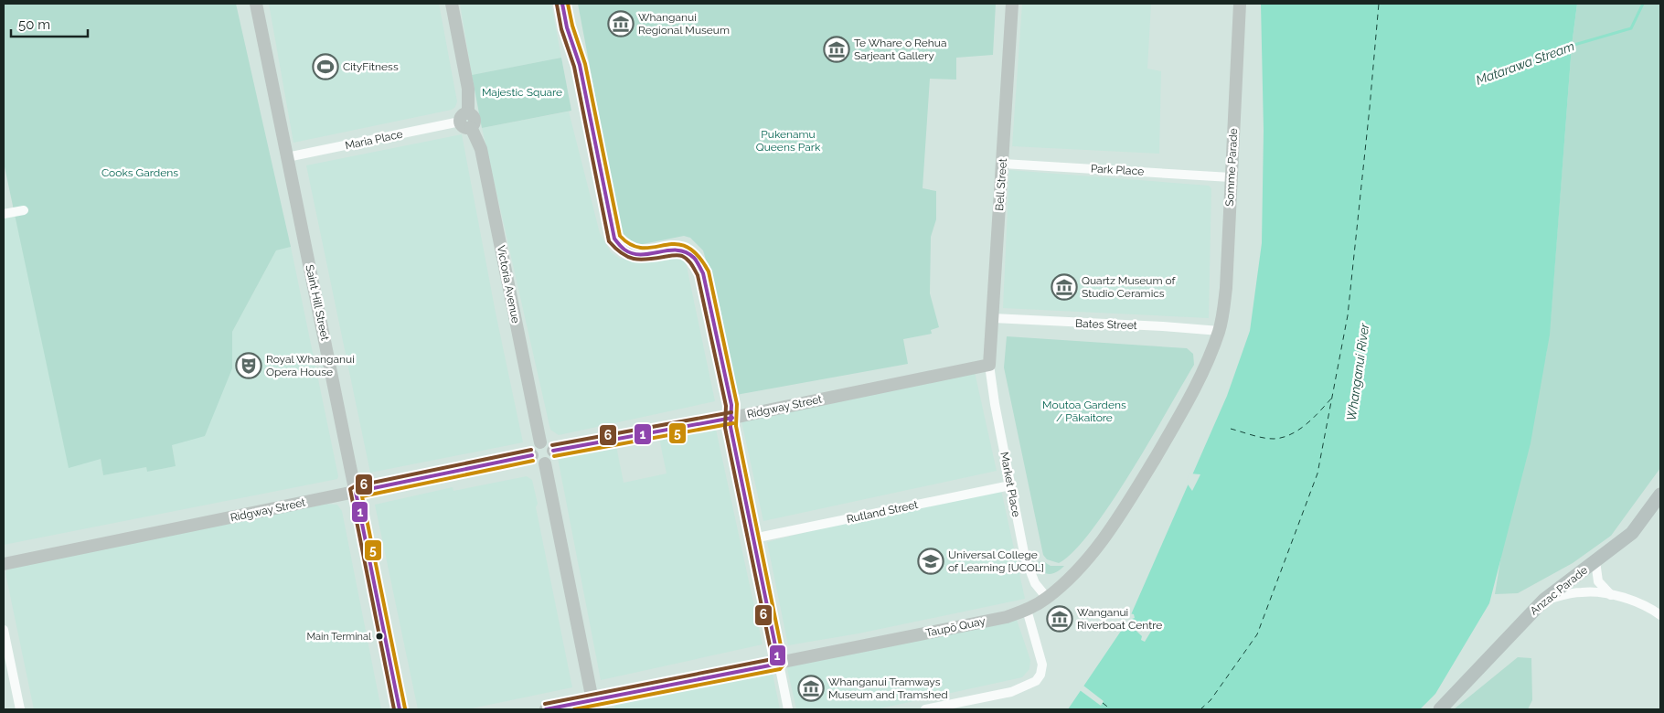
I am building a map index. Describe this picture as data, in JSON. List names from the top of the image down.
{
  "streets": {
    "main road": ["Anzac Parade"],
    "street": [
      "Maria Place",
      "Somme Parade",
      "Park Place",
      "Bell Street",
      "Victoria Avenue",
      "Saint Hill Street",
      "Bates Street",
      "Ridgway Street",
      "Market Place",
      "Rutland Street",
      "Taupō Quay"
    ]
  },
  "crossings": [
    ["Maria Place", "Victoria Avenue"],
    ["Maria Place", "Saint Hill Street"],
    ["Somme Parade", "Park Place"],
    ["Somme Parade", "Bates Street"],
    ["Somme Parade", "Taupō Quay"],
    ["Park Place", "Bell Street"],
    ["Bell Street", "Bates Street"],
    ["Bell Street", "Ridgway Street"],
    ["Bell Street", "Market Place"],
    ["Victoria Avenue", "Ridgway Street"],
    ["Saint Hill Street", "Ridgway Street"],
    ["Bates Street", "Taupō Quay"],
    ["Ridgway Street", "Market Place"],
    ["Market Place", "Rutland Street"],
    ["Market Place", "Taupō Quay"]
  ],
  "water": ["Matarawa Stream", "Whanganui River"],
  "parks": [
    "Majestic Square",
    "Pukenamu Queens Park",
    "Cooks Gardens",
    "Moutoa Gardens / Pākaitore"
  ],
  "places": {
    "museum": [
      "Whanganui Regional Museum",
      "Te Whare o Rehua Sarjeant Gallery",
      "Quartz Museum of Studio Ceramics",
      "Wanganui Riverboat Centre",
      "Whanganui Tramways Museum and Tramshed"
    ],
    "sports": ["CityFitness"],
    "theatre": ["Royal Whanganui Opera House"],
    "school or university": ["Universal College of Learning [UCOL]"],
    "other": ["Main Terminal"]
  },
  "lines": ["transit line 1", "transit line 5", "transit line 6"],
  "scale_bar": "50 m"
}
